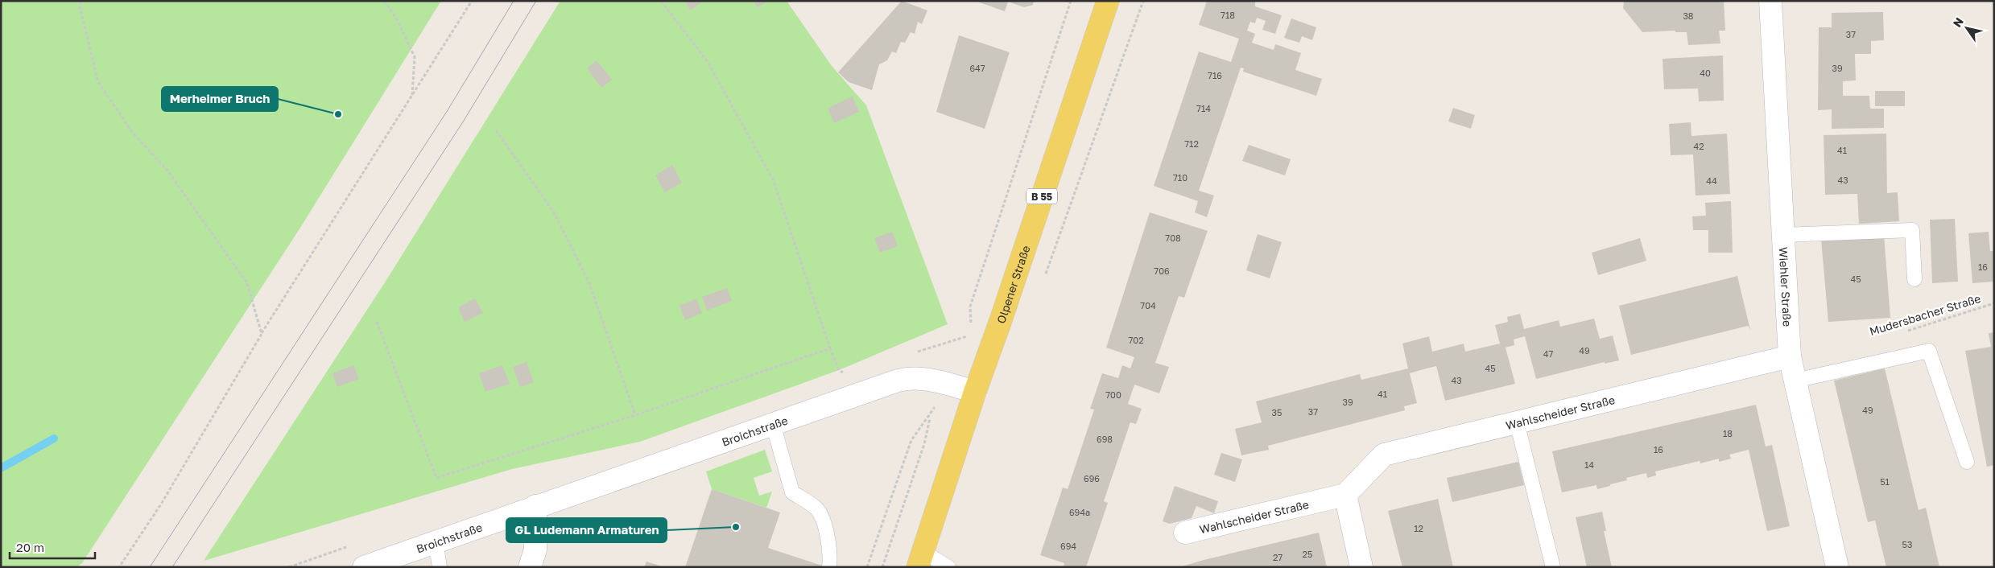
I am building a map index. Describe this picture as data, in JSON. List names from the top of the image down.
{
  "streets": {
    "main road": ["B 55", "Olpener Straße"],
    "street": ["Wiehler Straße", "Wahlscheider Straße", "Broichstraße"],
    "path": ["Mudersbacher Straße"]
  },
  "crossings": [
    ["Olpener Straße", "Broichstraße"],
    ["Wiehler Straße", "Wahlscheider Straße"]
  ],
  "places": ["Merheimer Bruch", "GL Ludemann Armaturen"],
  "house_numbers": [
    "718",
    "38",
    "37",
    "647",
    "39",
    "40",
    "716",
    "714",
    "712",
    "42",
    "41",
    "710",
    "43",
    "44",
    "708",
    "16",
    "706",
    "45",
    "704",
    "702",
    "49",
    "47",
    "45",
    "43",
    "41",
    "700",
    "39",
    "49",
    "37",
    "35",
    "18",
    "698",
    "16",
    "14",
    "696",
    "51",
    "694a",
    "12",
    "53",
    "694",
    "25",
    "27"
  ],
  "scale_bar": "20 m",
  "north": "top left"
}
